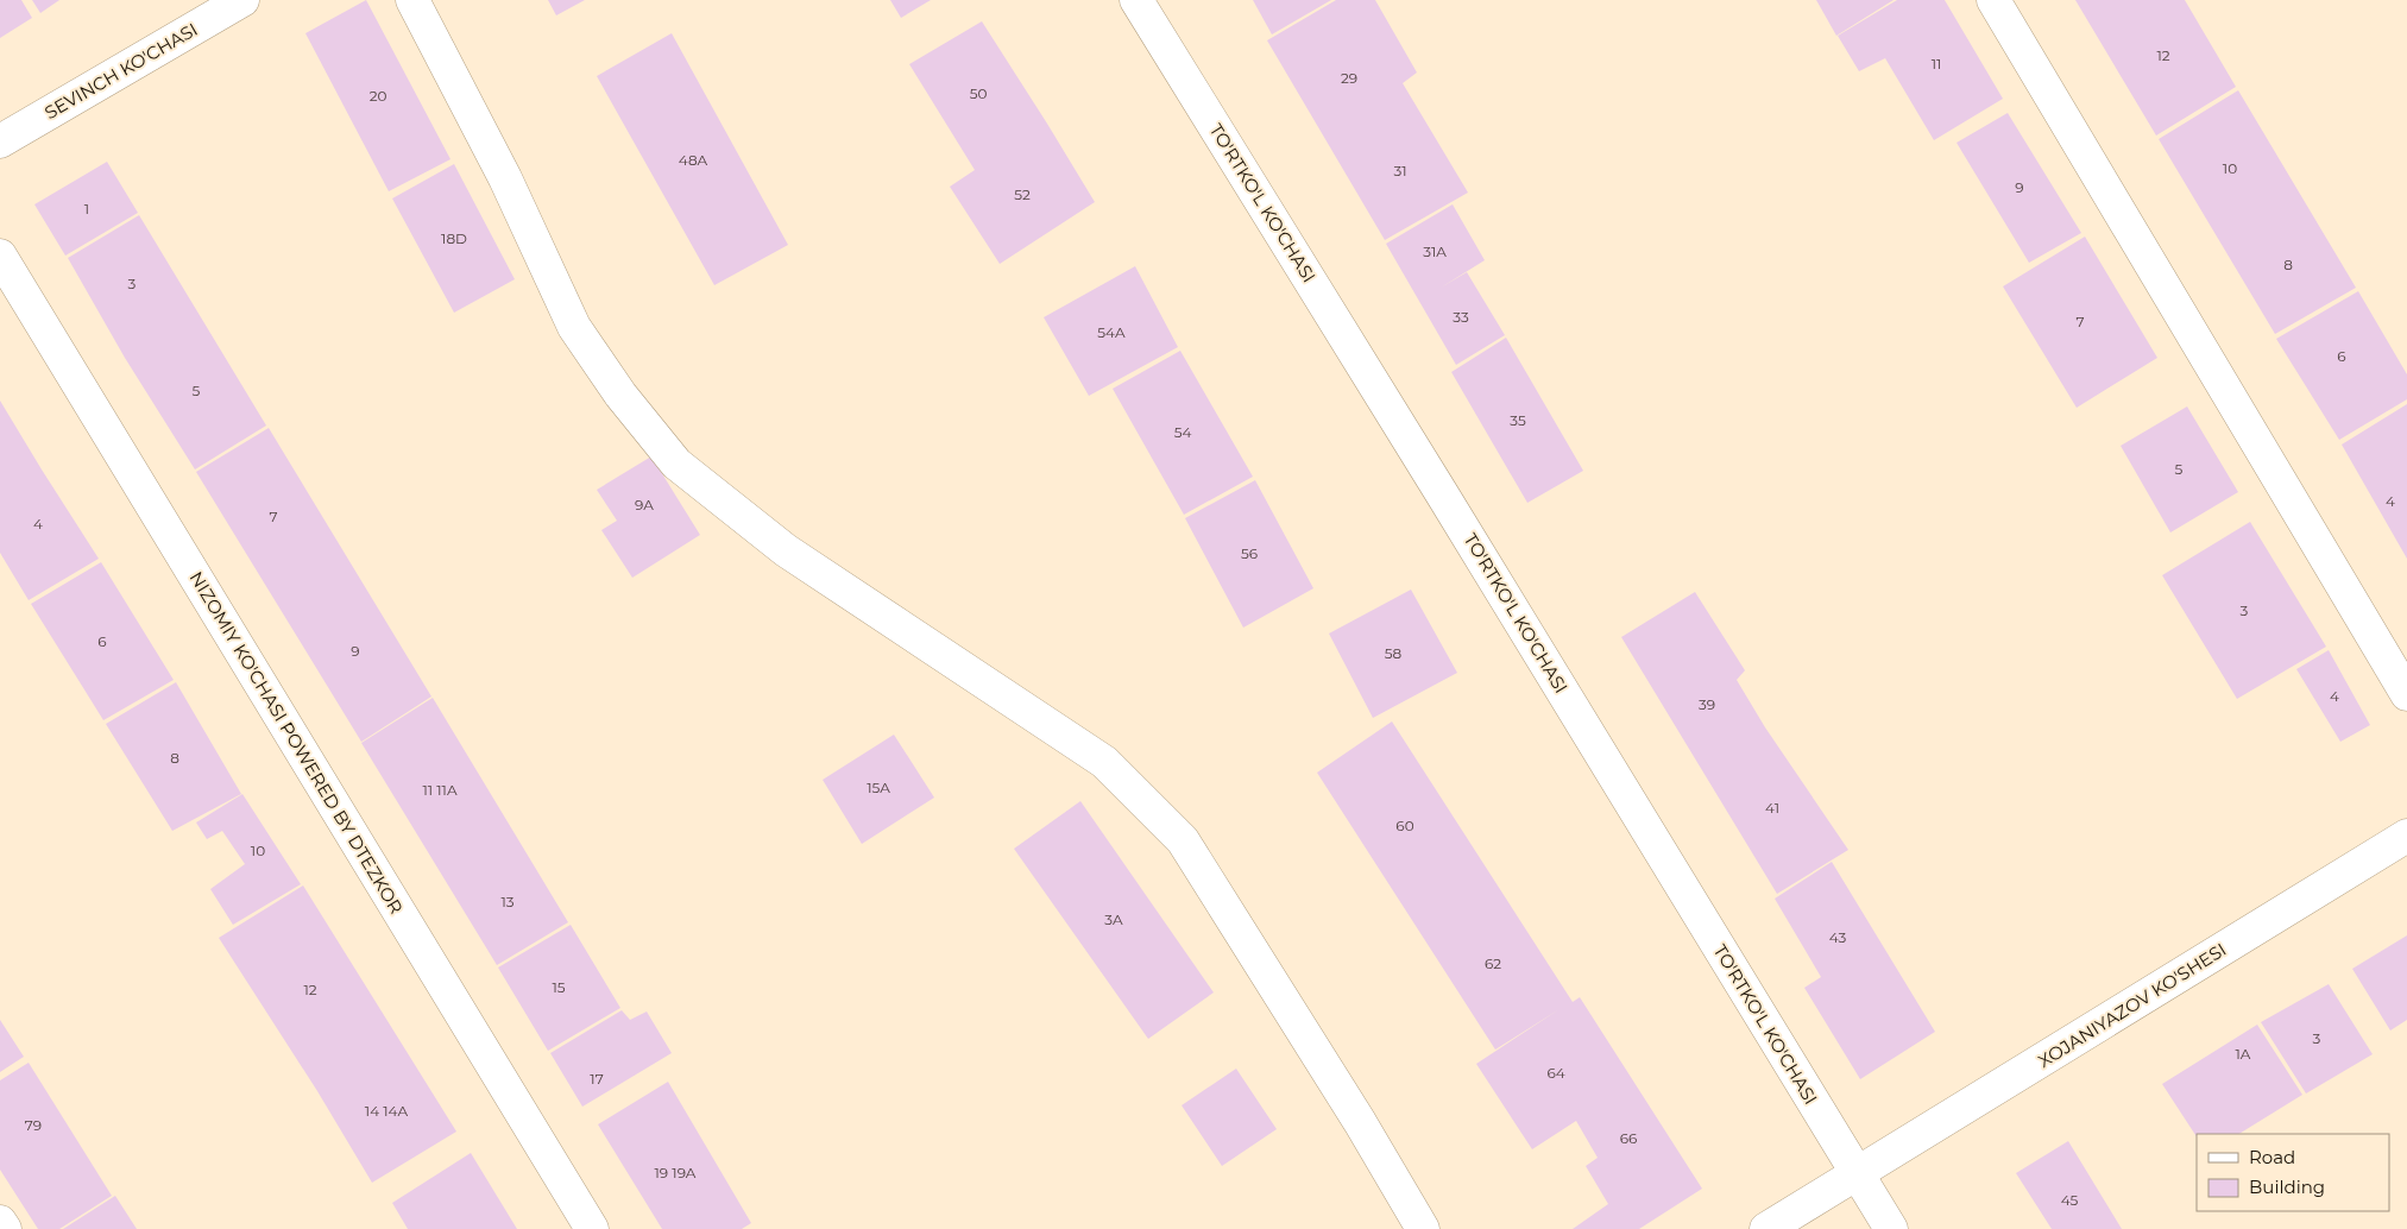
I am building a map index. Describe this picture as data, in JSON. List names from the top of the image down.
{
  "streets": {
    "street": [
      "SEVINCH KO'CHASI",
      "TO'RTKO'L KO'CHASI",
      "NIZOMIY KO'CHASI POWERED BY DTEZKOR",
      "XOJANIYAZOV KO'SHESI"
    ]
  },
  "crossings": [
    ["TO'RTKO'L KO'CHASI", "XOJANIYAZOV KO'SHESI"]
  ],
  "house_numbers": [
    "12",
    "11",
    "29",
    "50",
    "20",
    "48A",
    "10",
    "31",
    "9",
    "52",
    "1",
    "18D",
    "31A",
    "8",
    "3",
    "33",
    "7",
    "54A",
    "6",
    "5",
    "35",
    "54",
    "5",
    "4",
    "9A",
    "7",
    "4",
    "56",
    "3",
    "6",
    "9",
    "58",
    "4",
    "39",
    "8",
    "15A",
    "11 11A",
    "41",
    "60",
    "10",
    "13",
    "3A",
    "43",
    "62",
    "15",
    "12",
    "3",
    "1A",
    "64",
    "17",
    "14 14A",
    "79",
    "66",
    "19 19A",
    "45"
  ],
  "legend": ["Road", "Building"]
}
